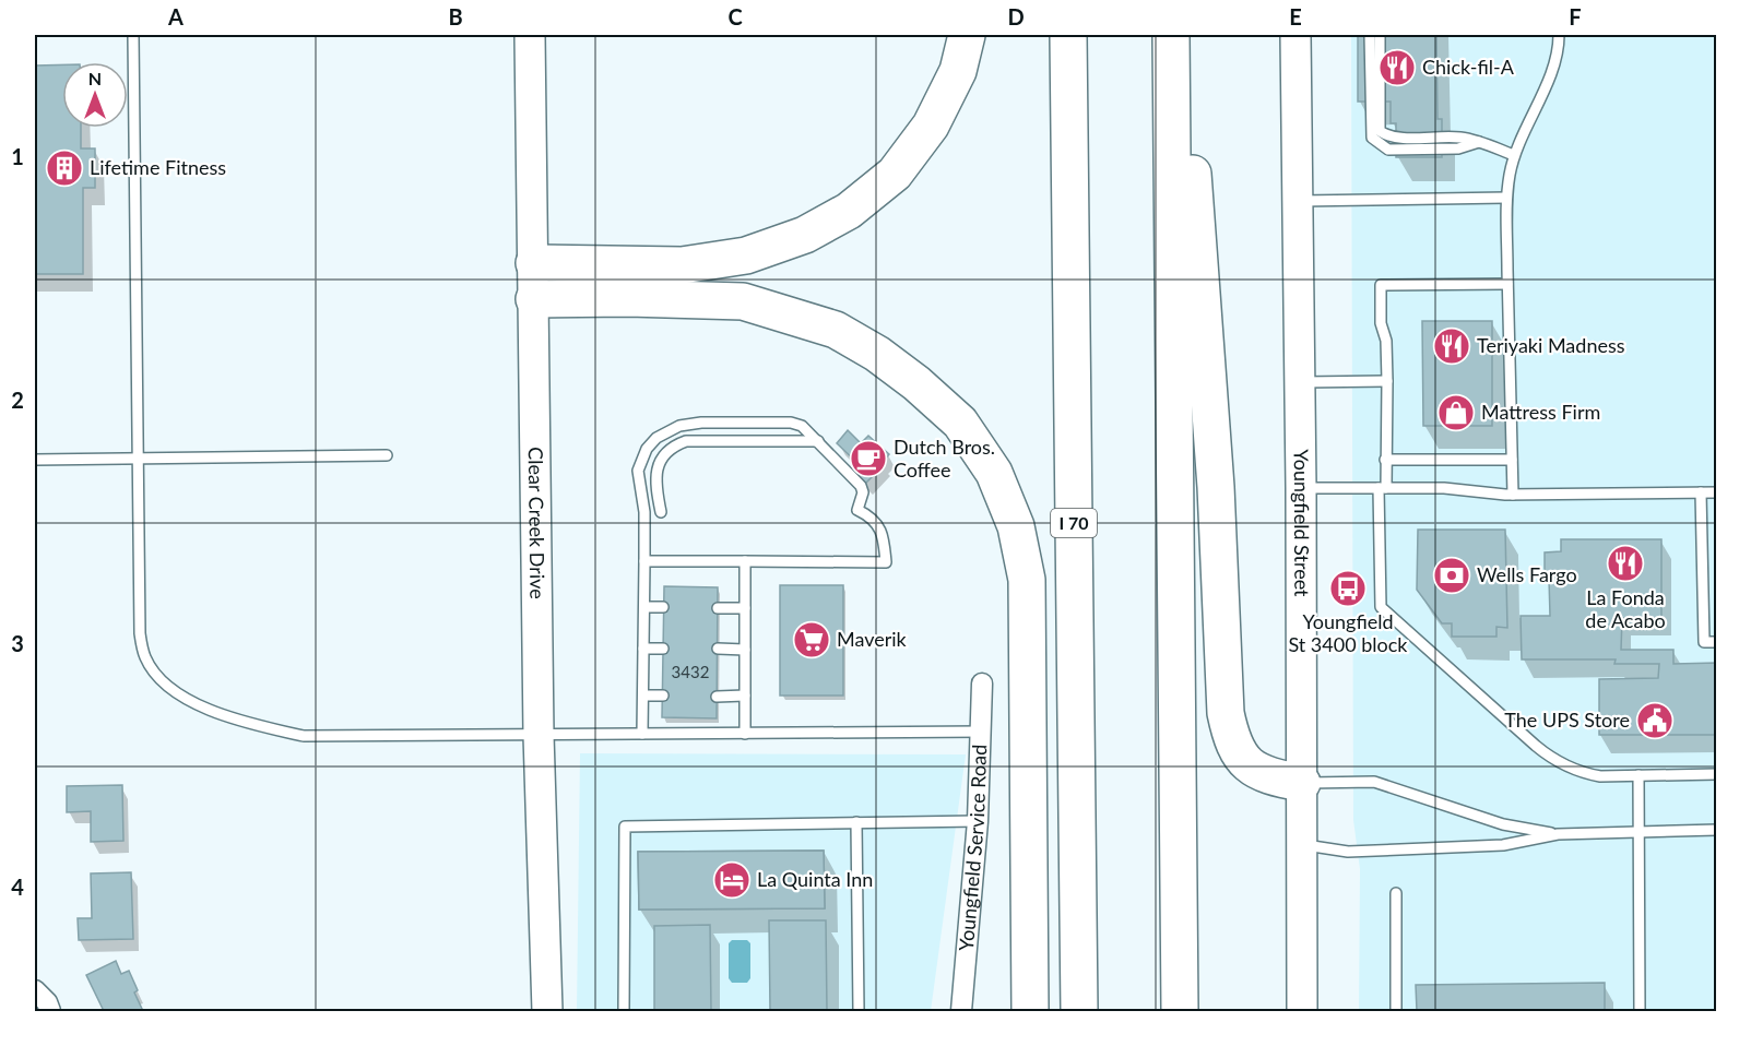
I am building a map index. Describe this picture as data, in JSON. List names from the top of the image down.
{
  "streets": {
    "highway": ["I 70"],
    "main road": ["Clear Creek Drive", "Youngfield Street"],
    "street": ["Youngfield Service Road"]
  },
  "places": {
    "restaurant": ["Chick-fil-A", "Teriyaki Madness", "La Fonda de Acabo"],
    "building": ["Lifetime Fitness"],
    "shop": ["Mattress Firm"],
    "cafe": ["Dutch Bros. Coffee"],
    "bank": ["Wells Fargo"],
    "bus stop": ["Youngfield St 3400 block"],
    "supermarket": ["Maverik"],
    "public building": ["The UPS Store"],
    "hotel": ["La Quinta Inn"]
  },
  "house_numbers": ["3432"],
  "north": "top",
  "grid": {
    "columns": [
      "A",
      "B",
      "C",
      "D",
      "E",
      "F"
    ],
    "rows": [
      "1",
      "2",
      "3",
      "4"
    ]
  }
}
